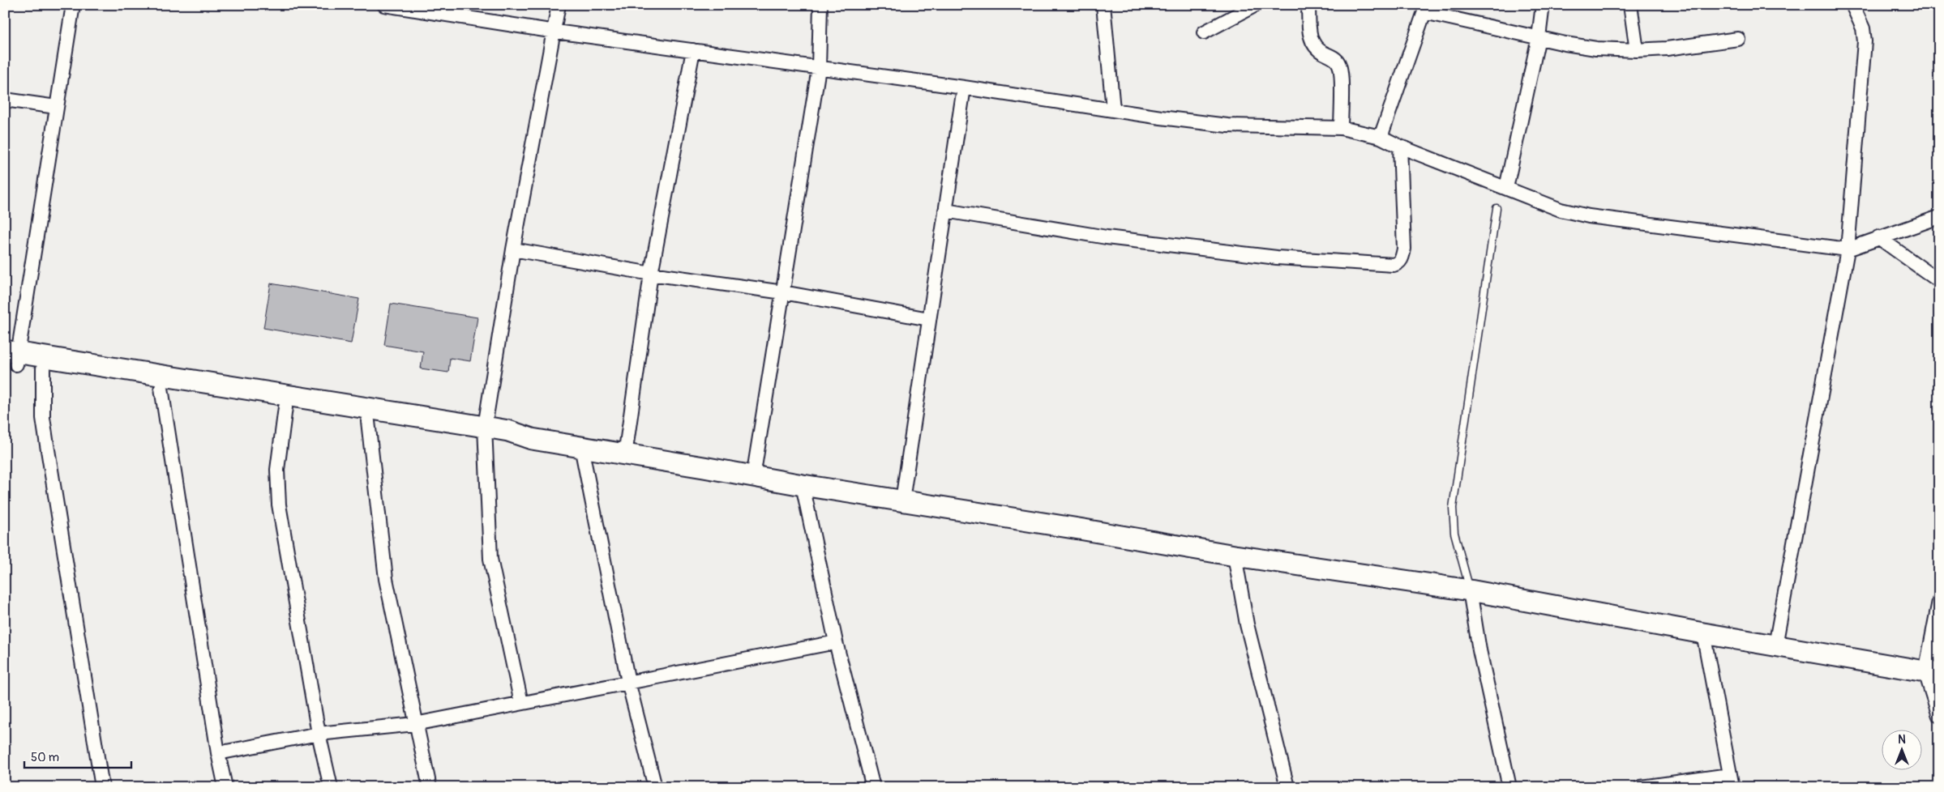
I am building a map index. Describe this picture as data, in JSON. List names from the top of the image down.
{
  "scale_bar": "50 m",
  "north": "top"
}
